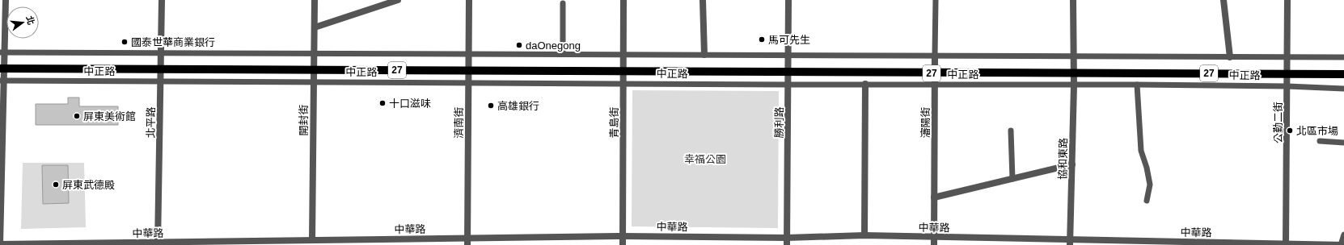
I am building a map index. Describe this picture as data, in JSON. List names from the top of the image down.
{
  "streets": {
    "main road": ["27", "中正路"],
    "street": [
      "開封街",
      "北平路",
      "濟南街",
      "青島街",
      "勝利路",
      "瀋陽街",
      "公勤二街",
      "協和東路",
      "中華路"
    ]
  },
  "crossings": [
    ["中正路", "開封街"],
    ["中正路", "北平路"],
    ["中正路", "濟南街"],
    ["中正路", "青島街"],
    ["中正路", "勝利路"],
    ["中正路", "瀋陽街"],
    ["中正路", "公勤二街"],
    ["中正路", "協和東路"],
    ["開封街", "中華路"],
    ["北平路", "中華路"],
    ["濟南街", "中華路"],
    ["青島街", "中華路"],
    ["勝利路", "中華路"],
    ["瀋陽街", "中華路"],
    ["公勤二街", "中華路"],
    ["協和東路", "中華路"]
  ],
  "parks": ["幸福公園"],
  "places": [
    "馬可先生",
    "國泰世華商業銀行",
    "daOnegong",
    "十口滋味",
    "高雄銀行",
    "屏東美術館",
    "北區市場",
    "屏東武德殿"
  ],
  "north": "right"
}
